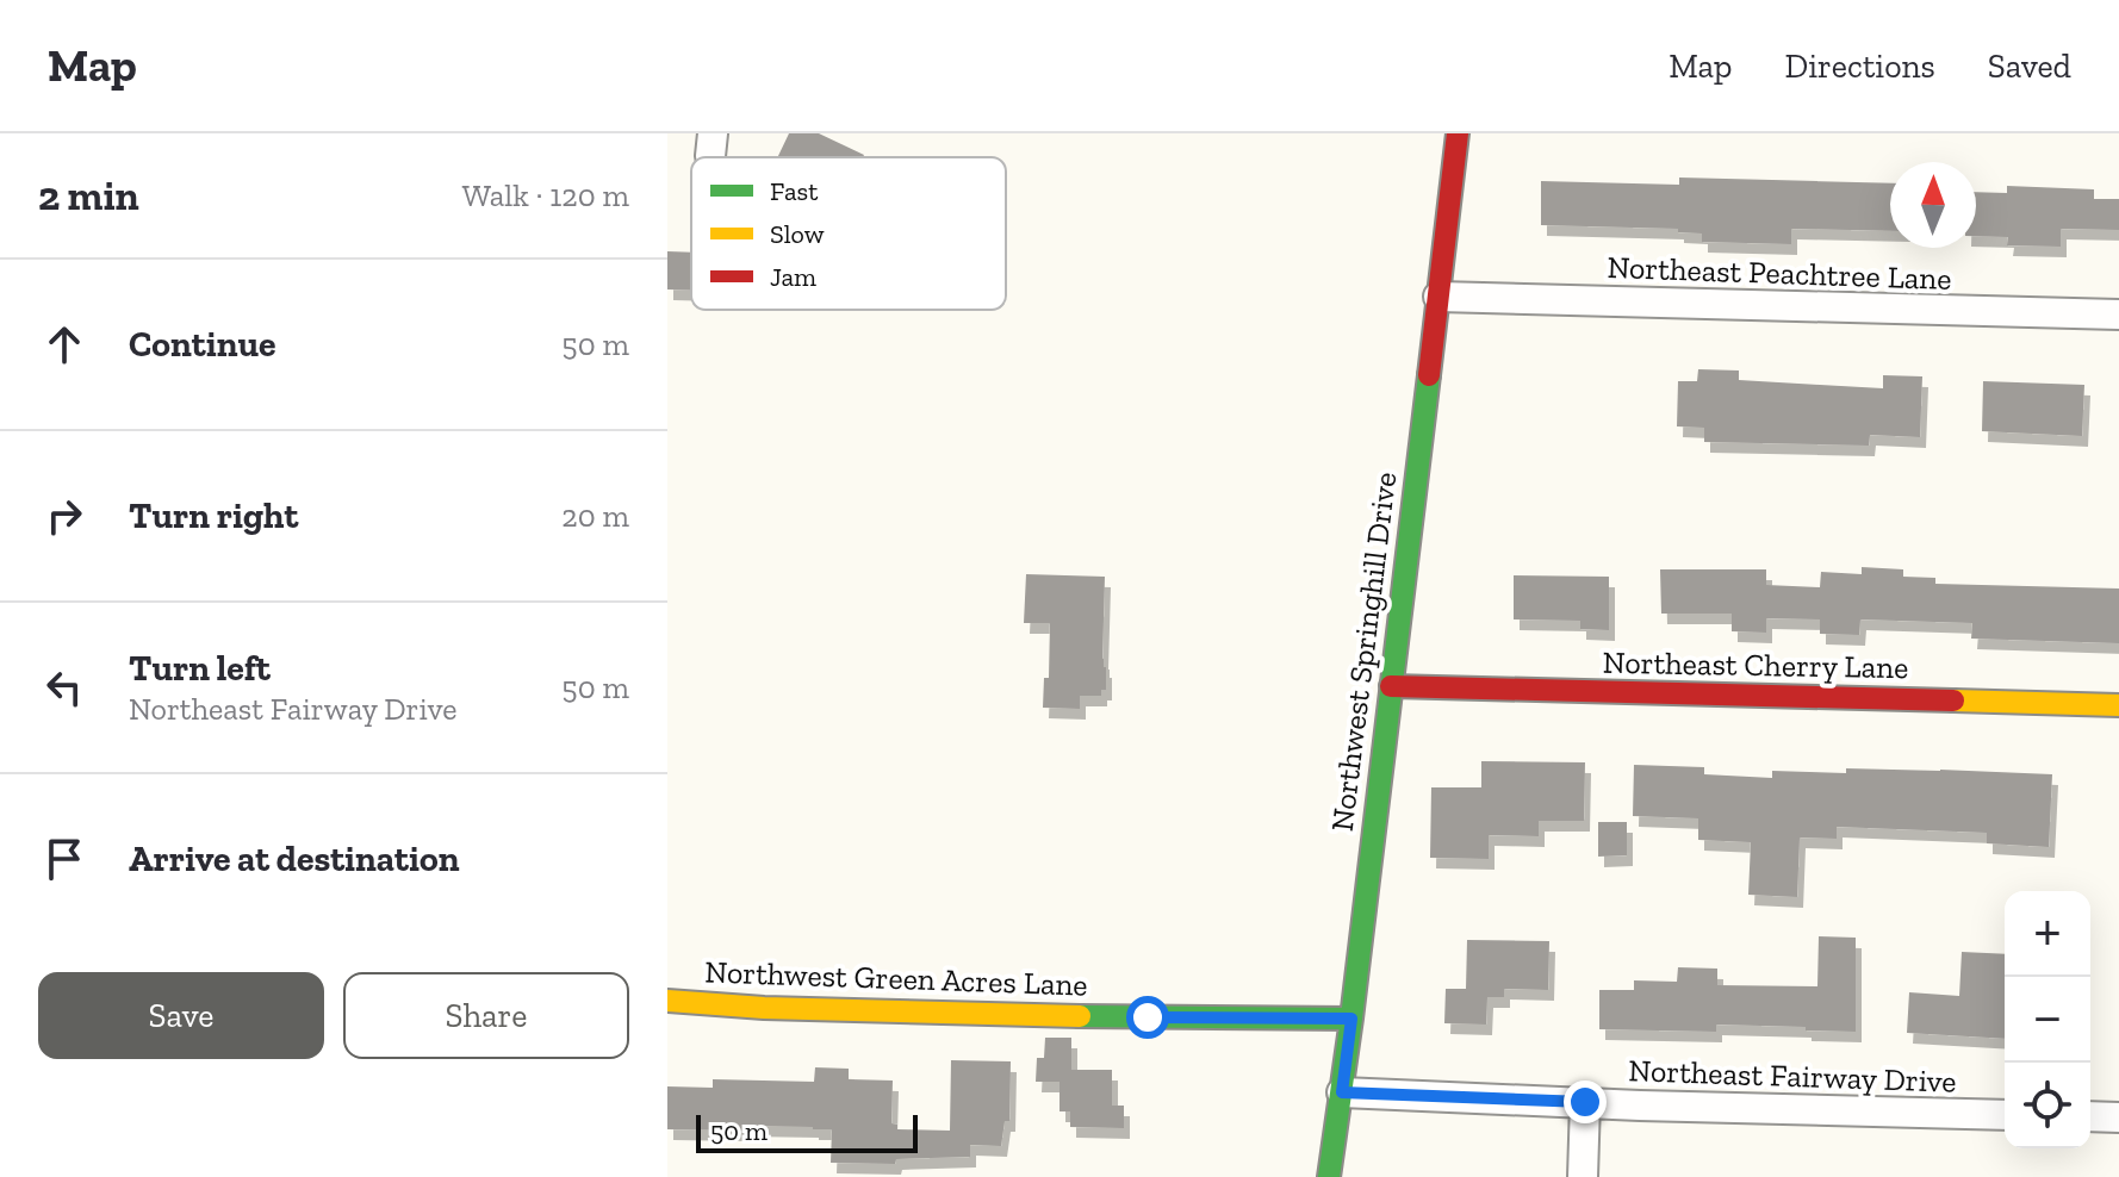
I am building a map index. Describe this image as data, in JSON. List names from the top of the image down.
{
  "streets": {
    "street": [
      "Northeast Peachtree Lane",
      "Northwest Springhill Drive",
      "Northeast Cherry Lane",
      "Northwest Green Acres Lane",
      "Northeast Fairway Drive"
    ]
  },
  "crossings": [
    ["Northeast Peachtree Lane", "Northwest Springhill Drive"],
    ["Northwest Springhill Drive", "Northeast Cherry Lane"],
    ["Northwest Springhill Drive", "Northwest Green Acres Lane"],
    ["Northwest Springhill Drive", "Northeast Fairway Drive"]
  ],
  "legend": ["Fast", "Slow", "Jam"],
  "scale_bar": "50 m",
  "north": "top",
  "page": {
    "header": "Map",
    "nav": ["Map", "Directions", "Saved"],
    "heading": ["2 min", "Walk · 120 m"],
    "list": [
      ["Continue", "50 m"],
      ["Turn right", "20 m"],
      ["Turn left", "Northeast Fairway Drive", "50 m"],
      "Arrive at destination"
    ],
    "map_buttons": ["+", "−"],
    "buttons": ["Save", "Share"],
    "scale": "50 m"
  }
}
